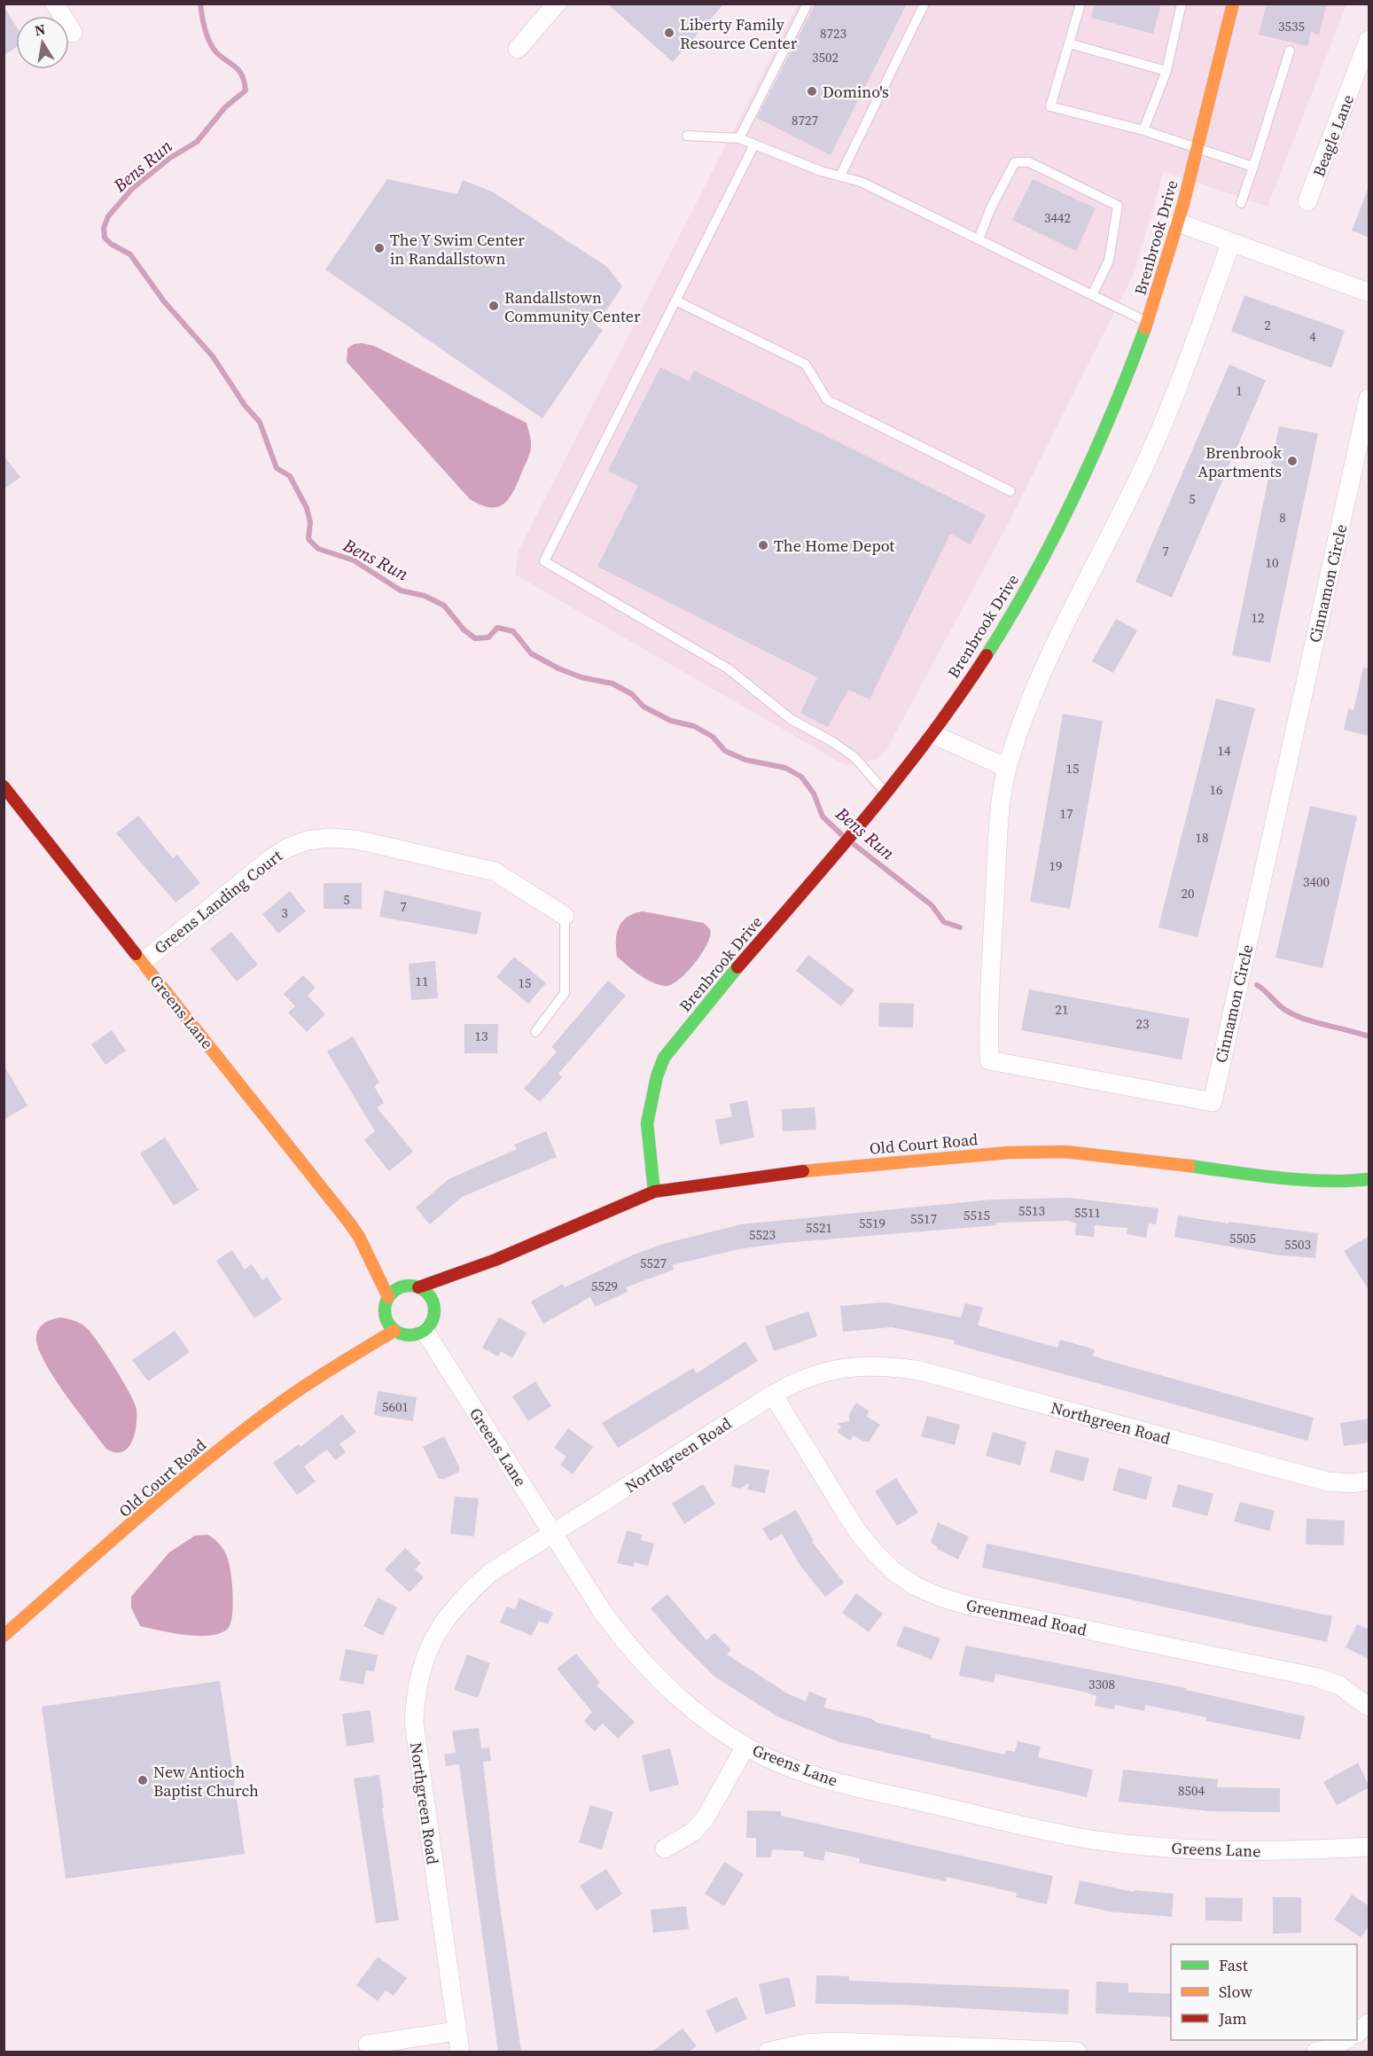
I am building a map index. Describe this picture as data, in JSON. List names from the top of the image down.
{
  "streets": {
    "street": [
      "Beagle Lane",
      "Brenbrook Drive",
      "Cinnamon Circle",
      "Greens Landing Court",
      "Greens Lane",
      "Old Court Road",
      "Northgreen Road",
      "Greenmead Road"
    ]
  },
  "crossings": [
    ["Brenbrook Drive", "Old Court Road"],
    ["Greens Landing Court", "Greens Lane"],
    ["Greens Lane", "Old Court Road"],
    ["Greens Lane", "Northgreen Road"],
    ["Northgreen Road", "Greenmead Road"]
  ],
  "water": ["Bens Run"],
  "places": [
    "Liberty Family Resource Center",
    "Domino's",
    "The Y Swim Center in Randallstown",
    "Randallstown Community Center",
    "Brenbrook Apartments",
    "The Home Depot",
    "New Antioch Baptist Church"
  ],
  "house_numbers": [
    "3535",
    "8723",
    "3502",
    "8727",
    "3442",
    "2",
    "4",
    "1",
    "5",
    "8",
    "7",
    "10",
    "12",
    "14",
    "15",
    "16",
    "17",
    "18",
    "19",
    "3400",
    "20",
    "5",
    "7",
    "3",
    "11",
    "15",
    "21",
    "23",
    "13",
    "5513",
    "5511",
    "5515",
    "5517",
    "5519",
    "5521",
    "5523",
    "5505",
    "5503",
    "5527",
    "5529",
    "5601",
    "3308",
    "8504"
  ],
  "legend": ["Fast", "Slow", "Jam"],
  "north": "top"
}
